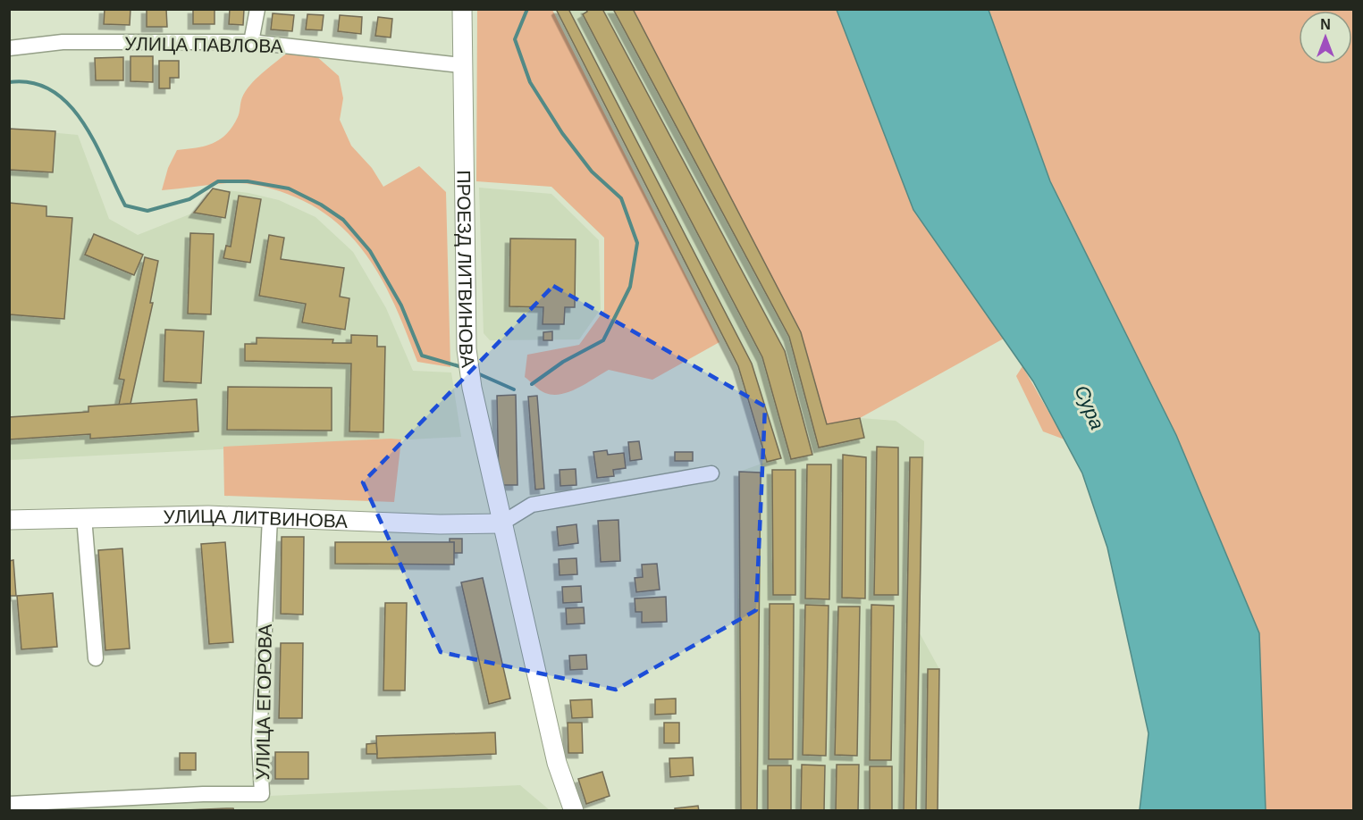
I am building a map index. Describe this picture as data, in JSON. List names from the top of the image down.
{
  "streets": {
    "main road": ["ПРОЕЗД ЛИТВИНОВА", "УЛИЦА ЛИТВИНОВА"],
    "street": ["УЛИЦА ПАВЛОВА", "УЛИЦА ЕГОРОВА"]
  },
  "crossings": [
    ["УЛИЦА ПАВЛОВА", "ПРОЕЗД ЛИТВИНОВА"],
    ["ПРОЕЗД ЛИТВИНОВА", "УЛИЦА ЛИТВИНОВА"],
    ["УЛИЦА ЛИТВИНОВА", "УЛИЦА ЕГОРОВА"]
  ],
  "water": ["Сура"],
  "north": "top"
}
